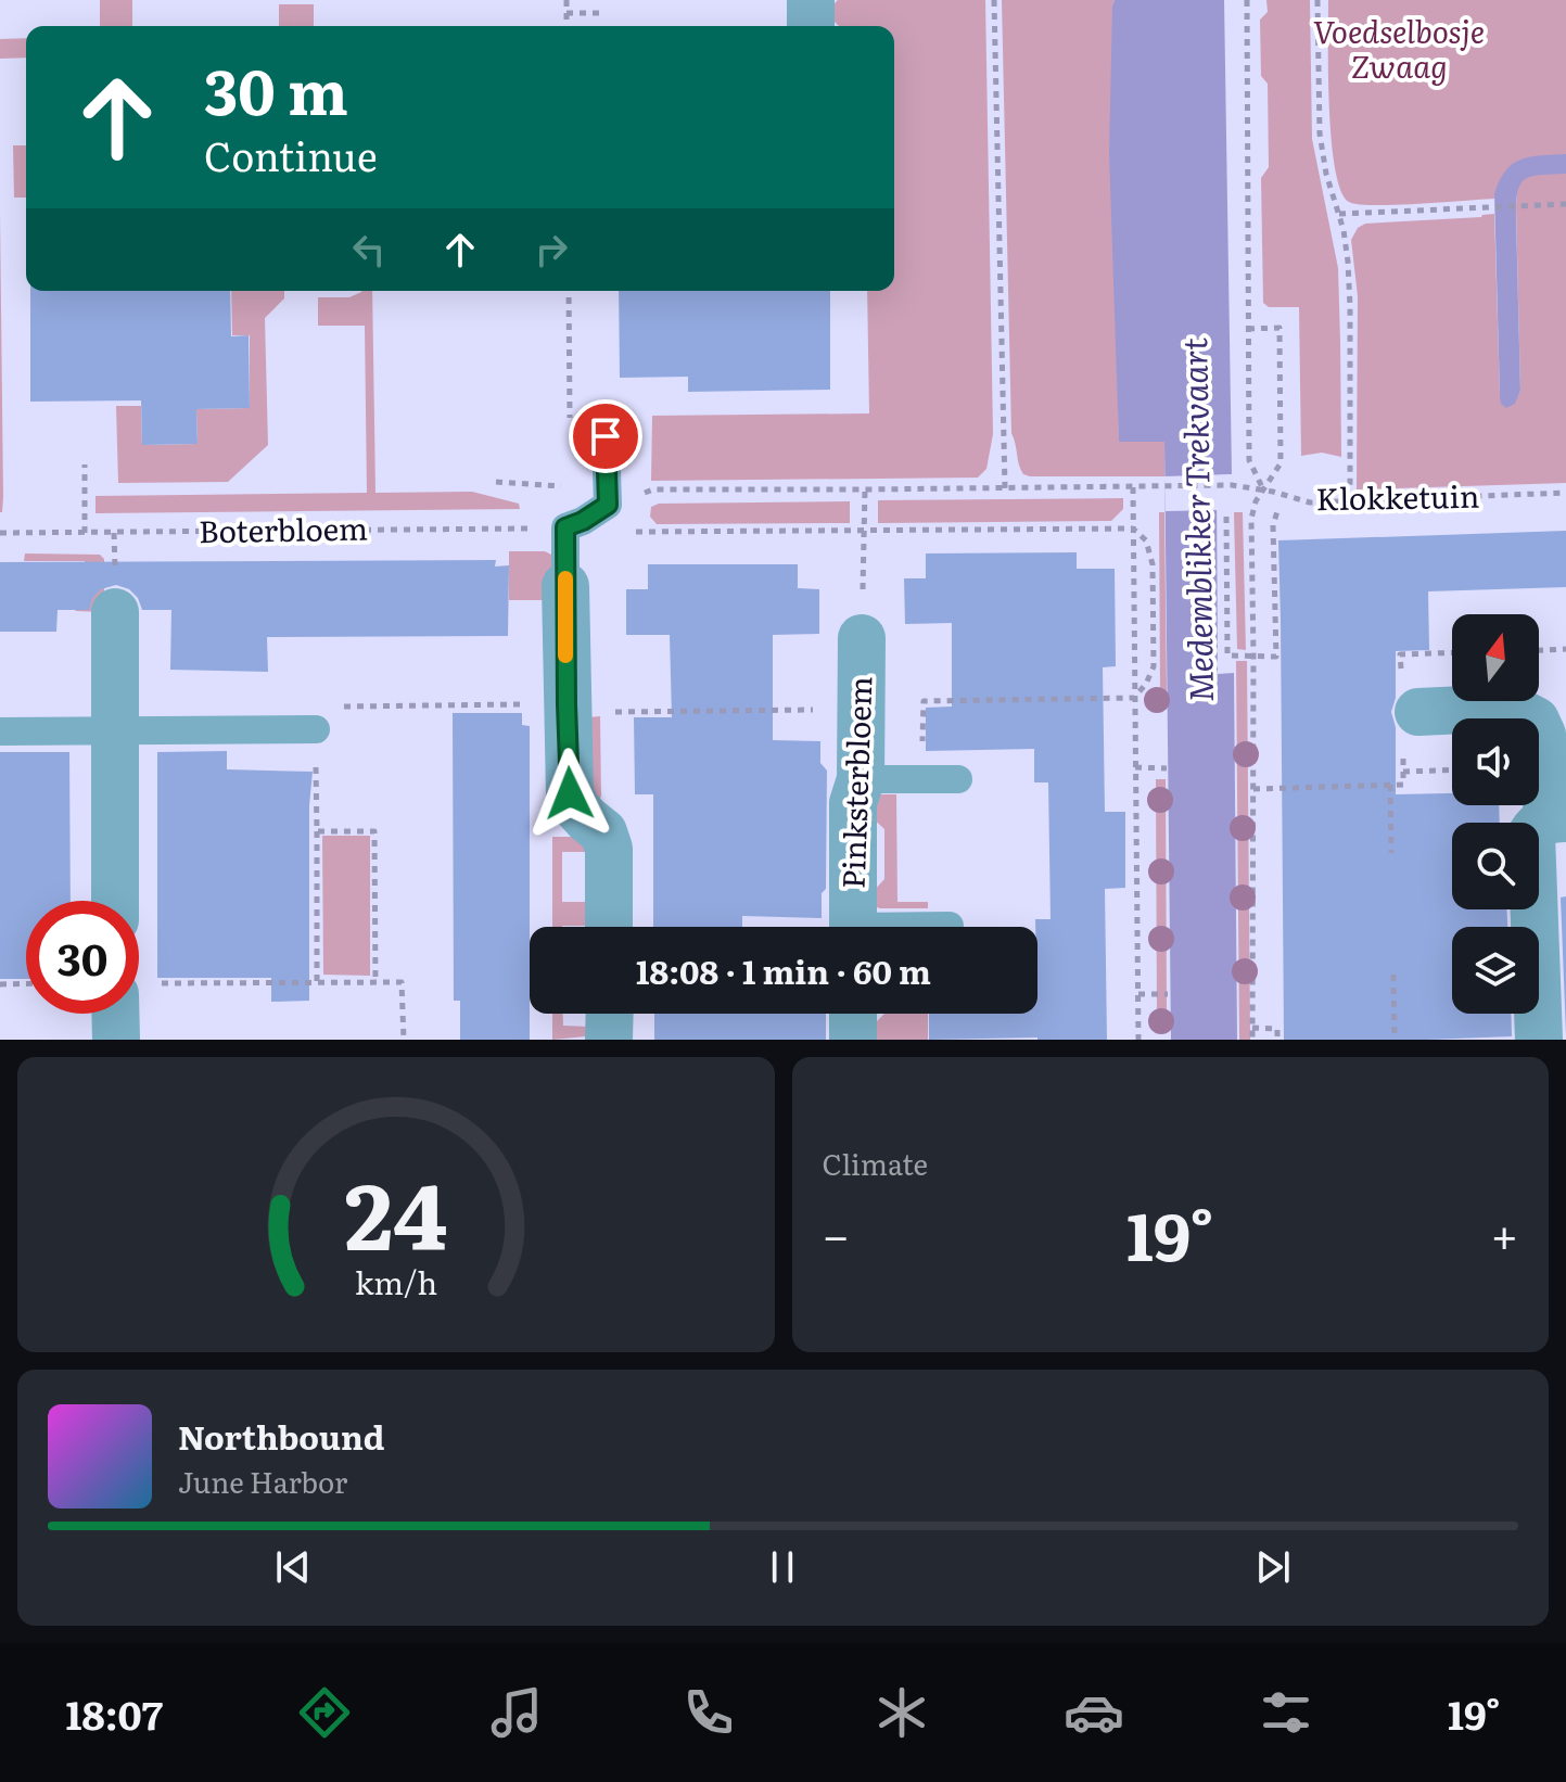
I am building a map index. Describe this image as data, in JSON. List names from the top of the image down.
{
  "streets": {
    "street": ["Pinksterbloem"],
    "path": ["Klokketuin", "Boterbloem"]
  },
  "water": ["Medemblikker Trekvaart"],
  "parks": ["Voedselbosje Zwaag"],
  "north": "top",
  "page": {
    "turn": ["30 m", "Continue"],
    "limit": "30",
    "trip": "18:08 · 1 min · 60 m",
    "tile": "Climate",
    "heat": ["−", "19°", "+"],
    "song": ["Northbound", "June Harbor"],
    "tabs": ["18:07", "19°"],
    "gauge": ["24", "km/h"]
  }
}
